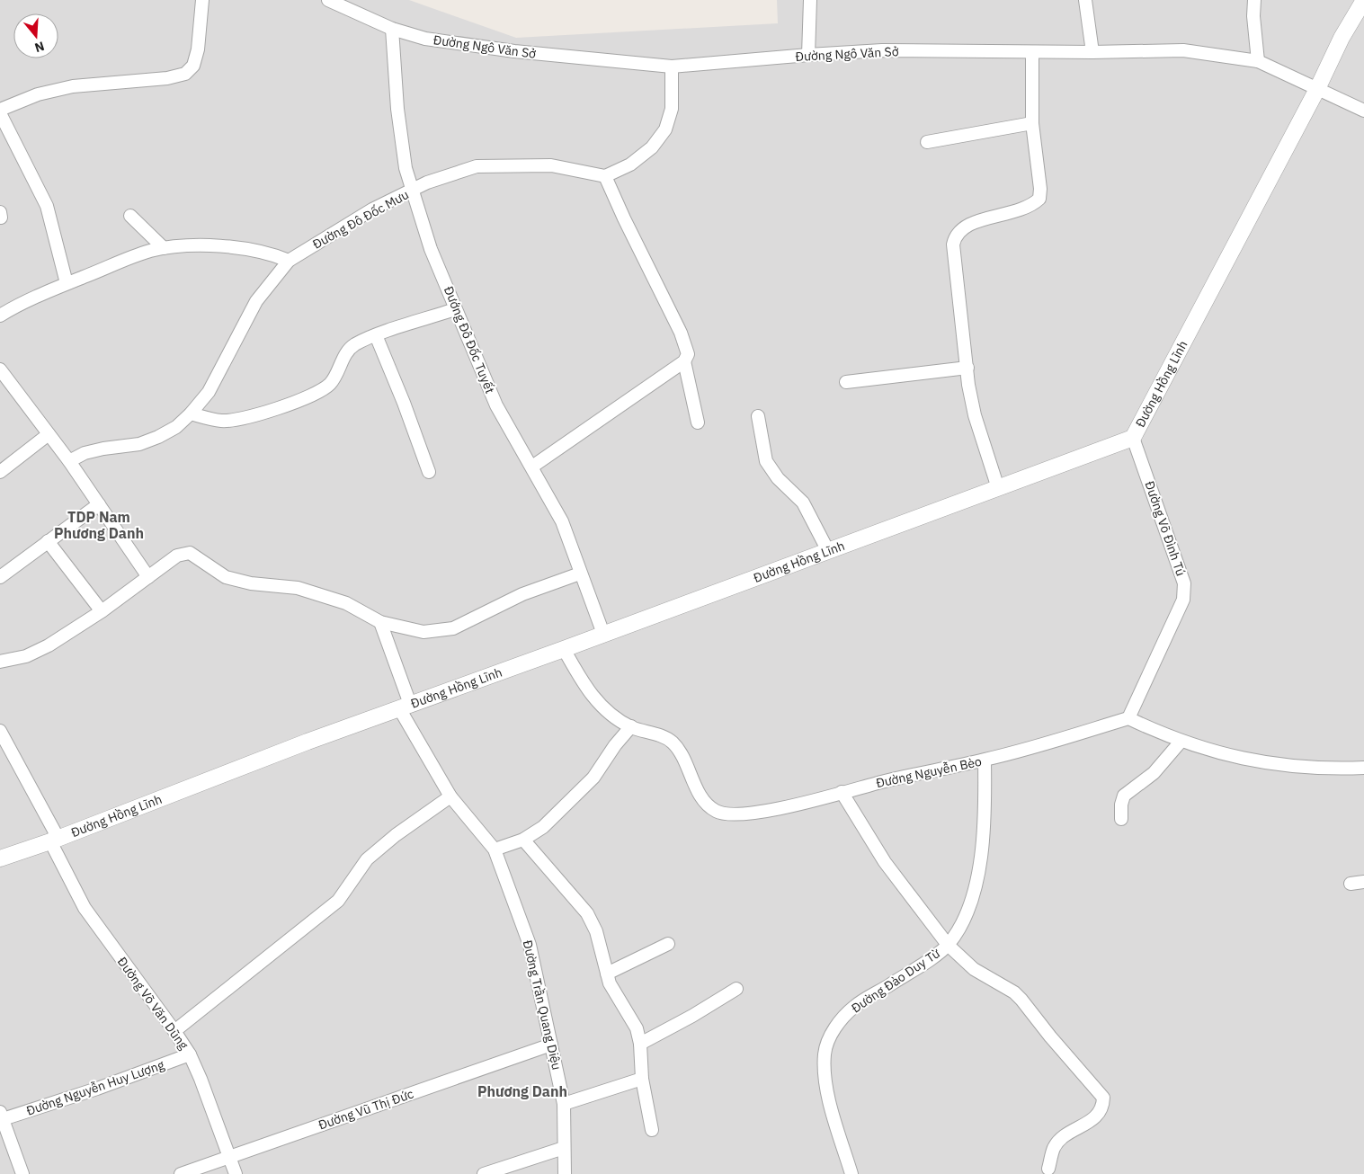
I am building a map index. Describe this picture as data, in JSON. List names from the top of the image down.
{
  "streets": {
    "street": [
      "Đường Ngô Văn Sở",
      "Đường Đô Đốc Mưu",
      "Đướng Đô Đốc Tuyết",
      "Đường Hồng Lĩnh",
      "Đường Võ Đình Tú",
      "Đường Nguyễn Bèo",
      "Đường Đào Duy Từ",
      "Đường Võ Văn Dũng",
      "Đường Trần Quang Diệu",
      "Đường Nguyễn Huy Lượng",
      "Đường Vũ Thị Đức"
    ]
  },
  "crossings": [
    ["Đường Ngô Văn Sở", "Đướng Đô Đốc Tuyết"],
    ["Đường Ngô Văn Sở", "Đường Hồng Lĩnh"],
    ["Đường Đô Đốc Mưu", "Đướng Đô Đốc Tuyết"],
    ["Đướng Đô Đốc Tuyết", "Đường Hồng Lĩnh"],
    ["Đường Hồng Lĩnh", "Đường Võ Đình Tú"],
    ["Đường Hồng Lĩnh", "Đường Nguyễn Bèo"],
    ["Đường Hồng Lĩnh", "Đường Võ Văn Dũng"],
    ["Đường Hồng Lĩnh", "Đường Trần Quang Diệu"],
    ["Đường Võ Đình Tú", "Đường Nguyễn Bèo"],
    ["Đường Nguyễn Bèo", "Đường Đào Duy Từ"],
    ["Đường Võ Văn Dũng", "Đường Nguyễn Huy Lượng"],
    ["Đường Võ Văn Dũng", "Đường Vũ Thị Đức"],
    ["Đường Trần Quang Diệu", "Đường Vũ Thị Đức"]
  ],
  "districts": ["TDP Nam Phương Danh", "Phương Danh"],
  "north": "bottom"
}
